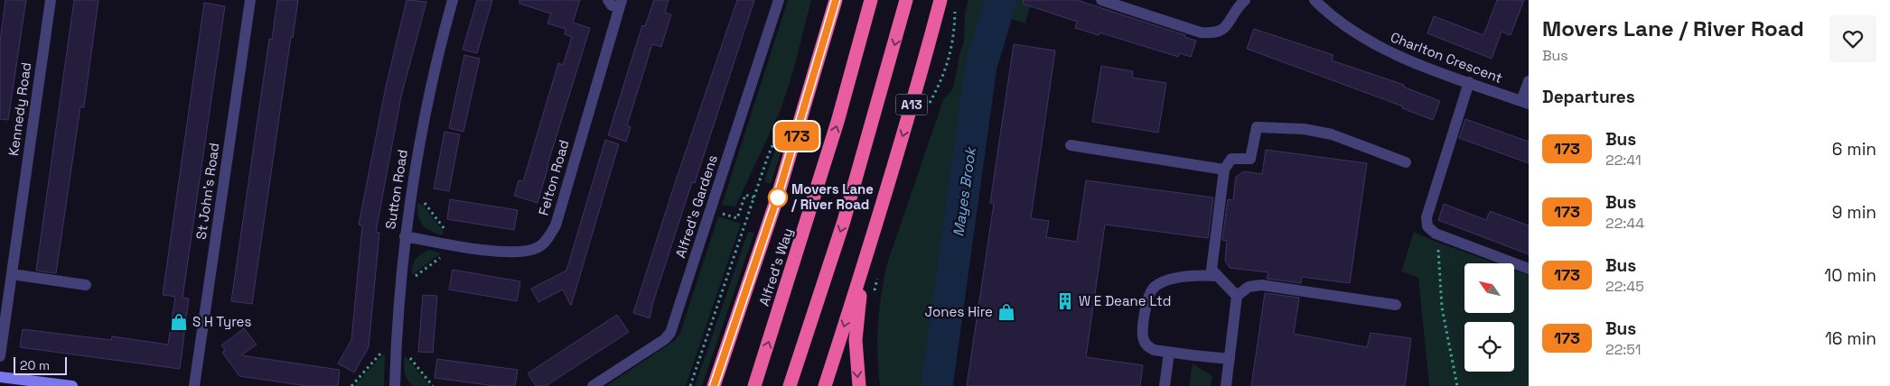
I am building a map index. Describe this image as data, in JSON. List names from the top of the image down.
{
  "streets": {
    "highway": ["A13", "Alfred's Way"],
    "street": [
      "Charlton Crescent",
      "Kennedy Road",
      "Felton Road",
      "Sutton Road",
      "St John's Road",
      "Alfred's Gardens"
    ]
  },
  "crossings": [
    ["Felton Road", "Sutton Road"]
  ],
  "water": ["Mayes Brook"],
  "places": {
    "other": ["Movers Lane / River Road"],
    "building": ["W E Deane Ltd"],
    "shop": ["Jones Hire", "S H Tyres"]
  },
  "lines": ["bus line 173"],
  "scale_bar": "20 m",
  "north": "top left",
  "page": {
    "on_map": "173",
    "heading": [
      ["Movers Lane / River Road", "Bus"],
      "Departures"
    ],
    "list": [
      {
        "mark": "173",
        "name": "Bus",
        "note": "22:41",
        "value": "6 min"
      },
      {
        "mark": "173",
        "name": "Bus",
        "note": "22:44",
        "value": "9 min"
      },
      {
        "mark": "173",
        "name": "Bus",
        "note": "22:45",
        "value": "10 min"
      },
      {
        "mark": "173",
        "name": "Bus",
        "note": "22:51",
        "value": "16 min"
      }
    ],
    "scale": "20 m"
  }
}
